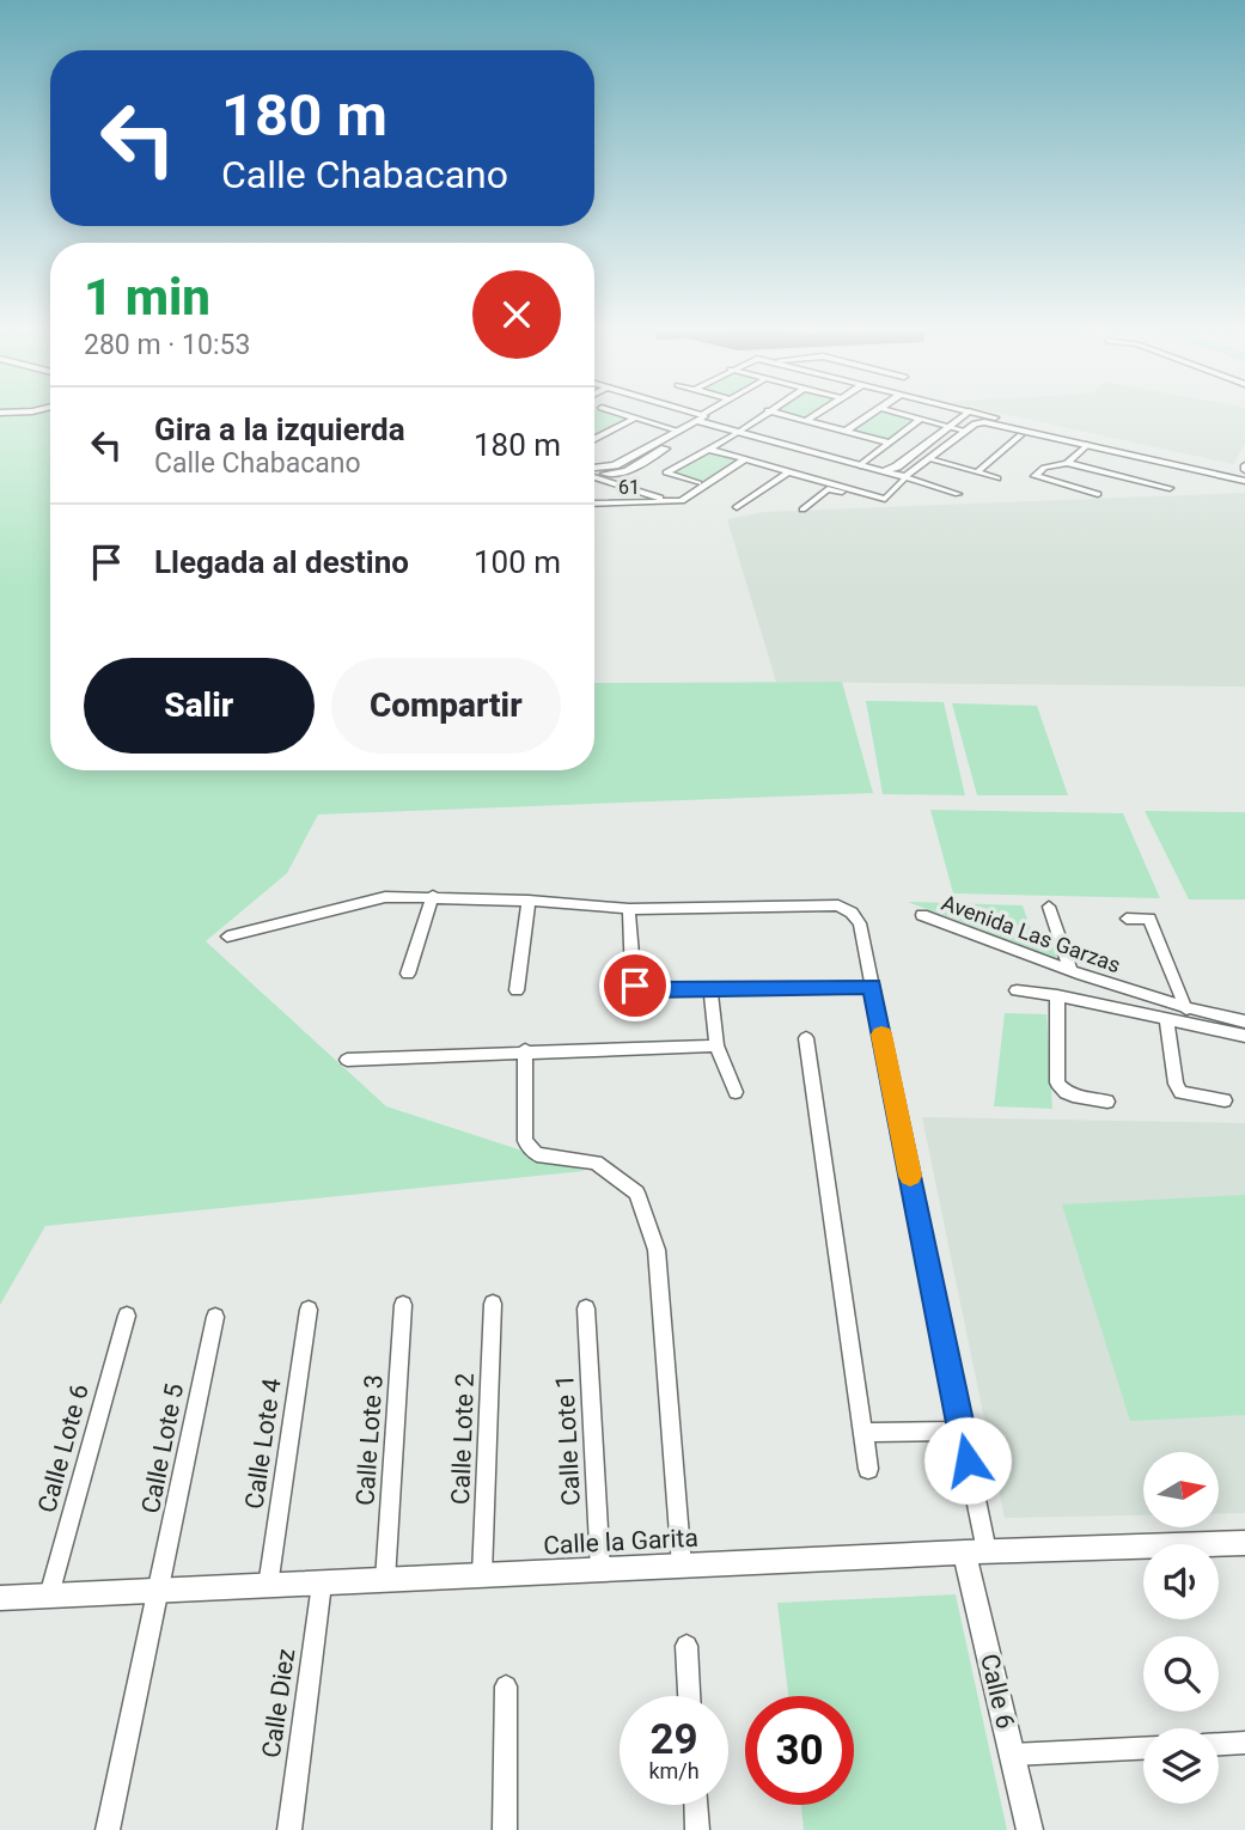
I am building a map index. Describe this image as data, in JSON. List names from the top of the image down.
{
  "streets": {
    "street": [
      "61",
      "Avenida Las Garzas",
      "Calle Lote 2",
      "Calle Lote 3",
      "Calle Lote 1",
      "Calle Lote 4",
      "Calle Lote 6",
      "Calle Lote 5",
      "Calle la Garita",
      "Calle 6",
      "Calle Diez"
    ]
  },
  "crossings": [
    ["Calle Lote 2", "Calle la Garita"],
    ["Calle Lote 3", "Calle la Garita"],
    ["Calle Lote 1", "Calle la Garita"],
    ["Calle Lote 4", "Calle la Garita"],
    ["Calle Lote 6", "Calle la Garita"],
    ["Calle Lote 5", "Calle la Garita"],
    ["Calle la Garita", "Calle 6"],
    ["Calle la Garita", "Calle Diez"]
  ],
  "north": "right",
  "page": {
    "turn": ["180 m", "Calle Chabacano"],
    "heading": ["1 min", "280 m · 10:53"],
    "list": [
      {
        "name": "Gira a la izquierda",
        "note": "Calle Chabacano",
        "value": "180 m"
      },
      {
        "name": "Llegada al destino",
        "value": "100 m"
      }
    ],
    "buttons": ["Salir", "Compartir"],
    "speed": "29 km/h",
    "limit": "30"
  }
}
